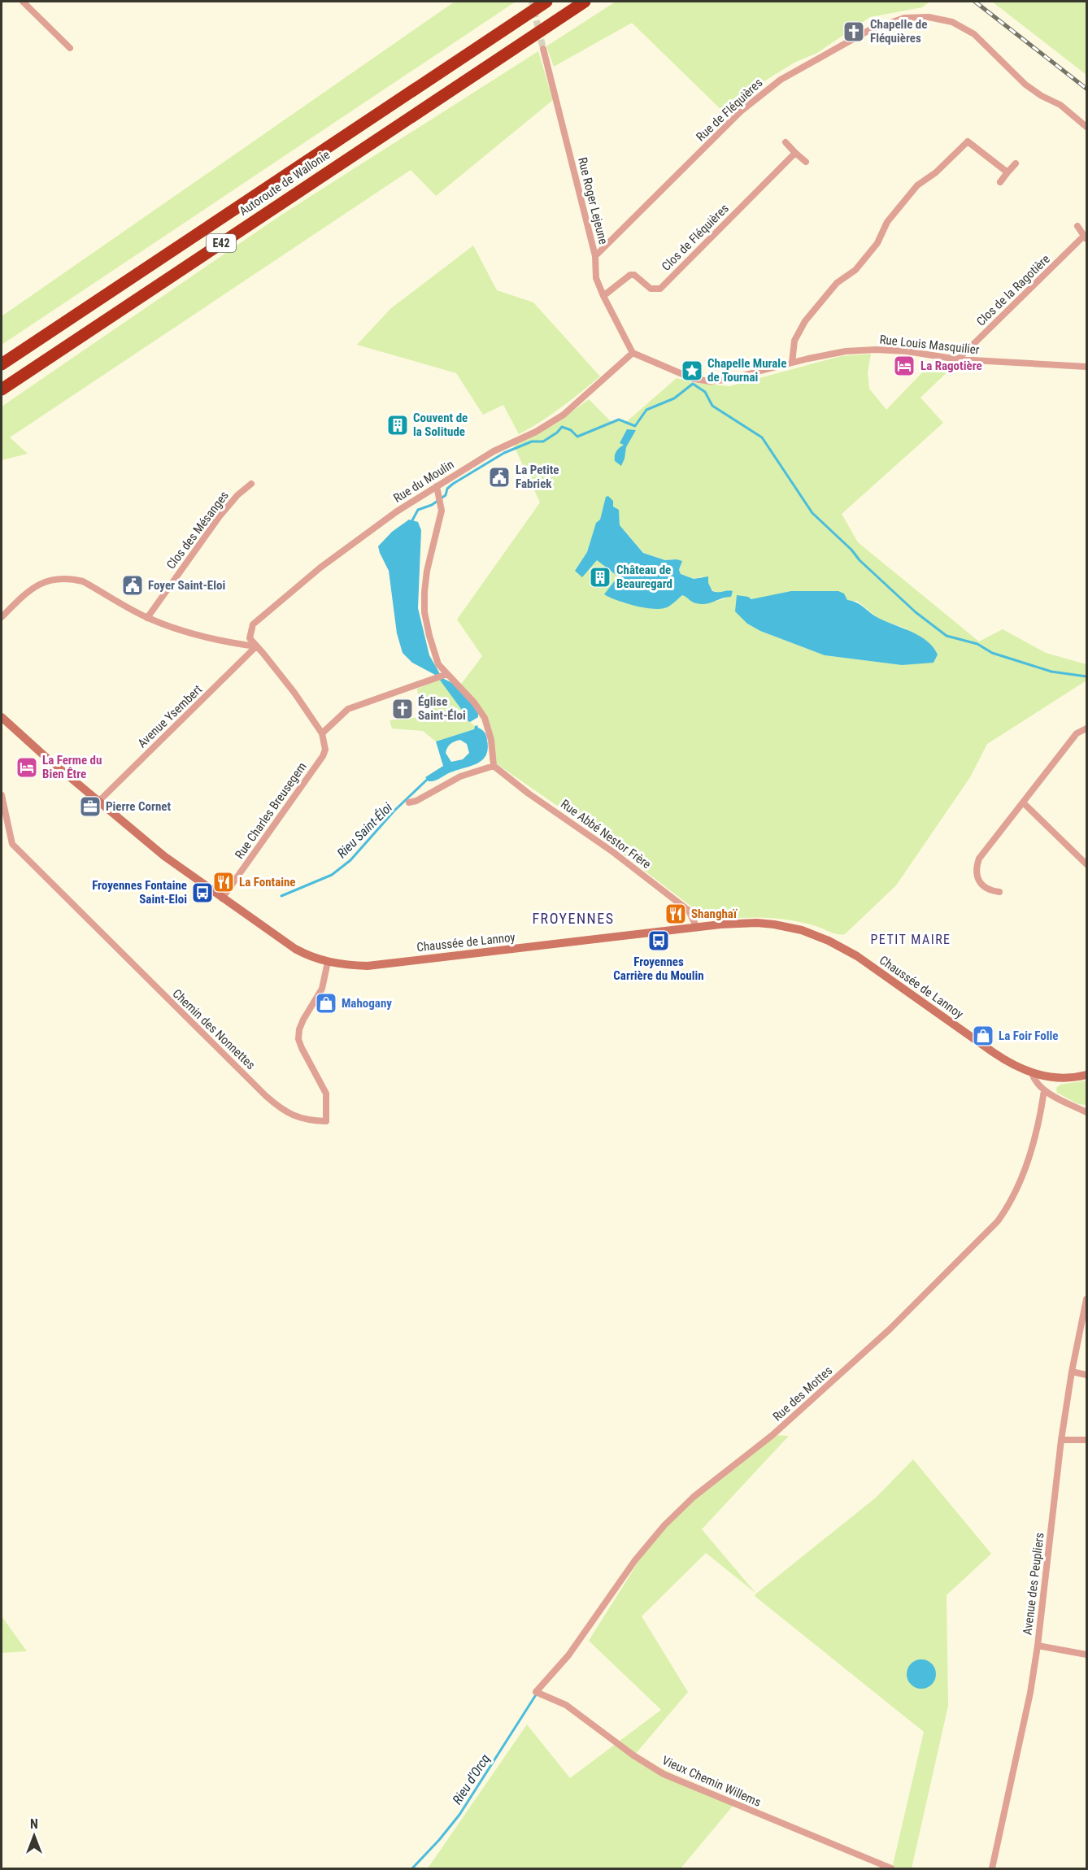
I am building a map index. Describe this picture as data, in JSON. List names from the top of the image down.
{
  "streets": {
    "highway": ["Autoroute de Wallonie", "E42"],
    "main road": ["Chaussée de Lannoy"],
    "street": [
      "Rue de Fléquières",
      "Rue Roger Lejeune",
      "Clos de Fléquières",
      "Clos de la Ragotière",
      "Rue Louis Masquilier",
      "Rue du Moulin",
      "Clos des Mésanges",
      "Avenue Ysembert",
      "Rue Charles Breusegem",
      "Rue Abbé Nestor Frère",
      "Chemin des Nonnettes",
      "Rue des Mottes",
      "Avenue des Peupliers",
      "Vieux Chemin Willems"
    ]
  },
  "crossings": [
    ["Rue de Fléquières", "Rue Roger Lejeune"],
    ["Rue Roger Lejeune", "Clos de Fléquières"],
    ["Rue Roger Lejeune", "Rue Louis Masquilier"],
    ["Rue Roger Lejeune", "Rue du Moulin"],
    ["Clos de la Ragotière", "Rue Louis Masquilier"],
    ["Rue Louis Masquilier", "Rue du Moulin"],
    ["Rue du Moulin", "Avenue Ysembert"],
    ["Avenue Ysembert", "Chaussée de Lannoy"],
    ["Rue Charles Breusegem", "Chaussée de Lannoy"],
    ["Rue Abbé Nestor Frère", "Chaussée de Lannoy"],
    ["Chaussée de Lannoy", "Chemin des Nonnettes"],
    ["Rue des Mottes", "Vieux Chemin Willems"]
  ],
  "districts": ["FROYENNES", "PETIT MAIRE"],
  "water": ["Rieu Saint-Éloi", "Rieu d'Orcq"],
  "places": {
    "church": ["Chapelle de Fléquières", "Église Saint-Éloi"],
    "hotel": ["La Ragotière", "La Ferme du Bien Être"],
    "place": ["Chapelle Murale de Tournai"],
    "building": ["Couvent de la Solitude", "Château de Beauregard"],
    "public building": ["La Petite Fabriek", "Foyer Saint-Eloi"],
    "office": ["Pierre Cornet"],
    "restaurant": ["La Fontaine", "Shanghaï"],
    "bus stop": ["Froyennes Fontaine Saint-Eloi", "Froyennes Carrière du Moulin"],
    "shop": ["Mahogany", "La Foir Folle"]
  },
  "north": "top"
}
